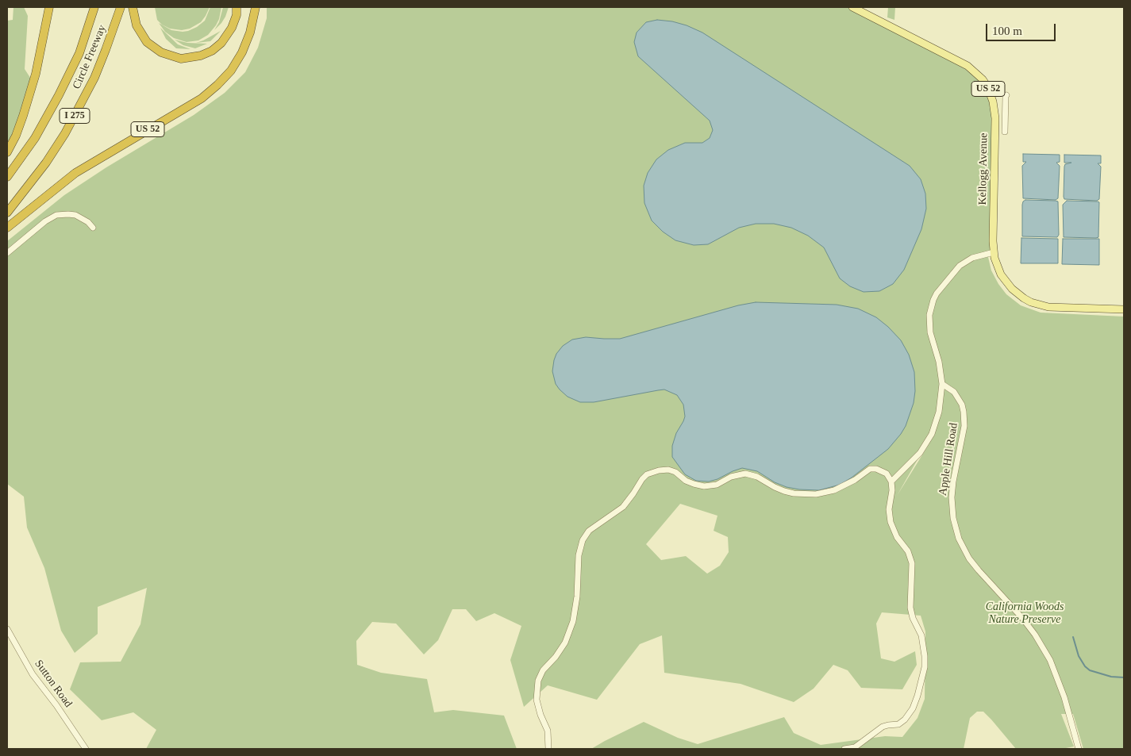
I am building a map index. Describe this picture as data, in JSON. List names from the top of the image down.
{
  "streets": {
    "highway": ["Circle Freeway", "US 52", "I 275"],
    "main road": ["Kellogg Avenue"],
    "street": ["Apple Hill Road", "Sutton Road"]
  },
  "parks": ["California Woods Nature Preserve"],
  "scale_bar": "100 m"
}
